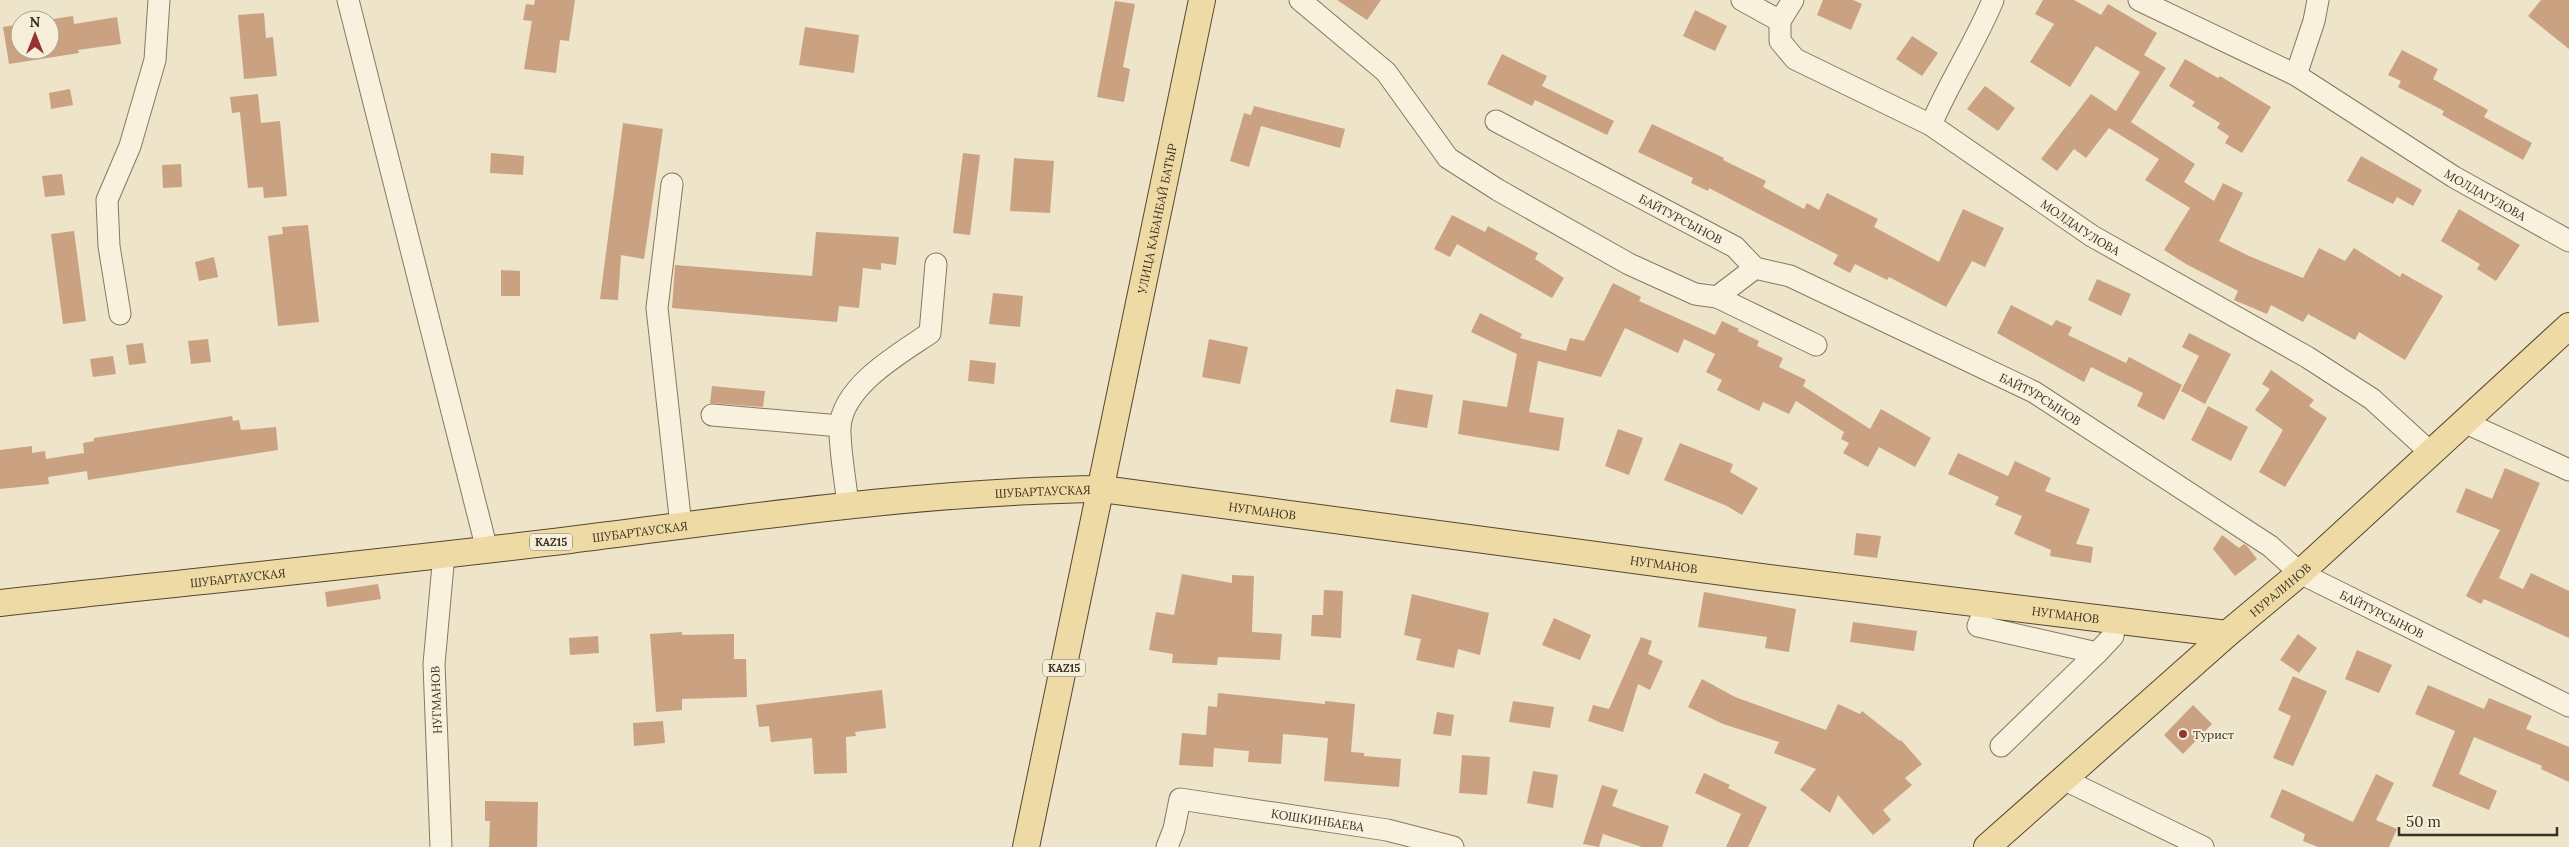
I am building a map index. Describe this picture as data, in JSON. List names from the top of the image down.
{
  "streets": {
    "main road": [
      "УЛИЦА КАБАНБАЙ БАТЫР",
      "ШУБАРТАУСКАЯ",
      "НУГМАНОВ",
      "KAZ15",
      "НУРАЛИНОВ"
    ],
    "street": ["МОЛДАГУЛОВА", "БАЙТУРСЫНОВ", "КОШКИНБАЕВА"]
  },
  "crossings": [
    ["МОЛДАГУЛОВА", "НУРАЛИНОВ"],
    ["УЛИЦА КАБАНБАЙ БАТЫР", "ШУБАРТАУСКАЯ"],
    ["УЛИЦА КАБАНБАЙ БАТЫР", "НУГМАНОВ"],
    ["БАЙТУРСЫНОВ", "НУРАЛИНОВ"],
    ["ШУБАРТАУСКАЯ", "НУГМАНОВ"],
    ["НУГМАНОВ", "НУРАЛИНОВ"]
  ],
  "places": ["Турист"],
  "scale_bar": "50 m",
  "north": "top"
}
